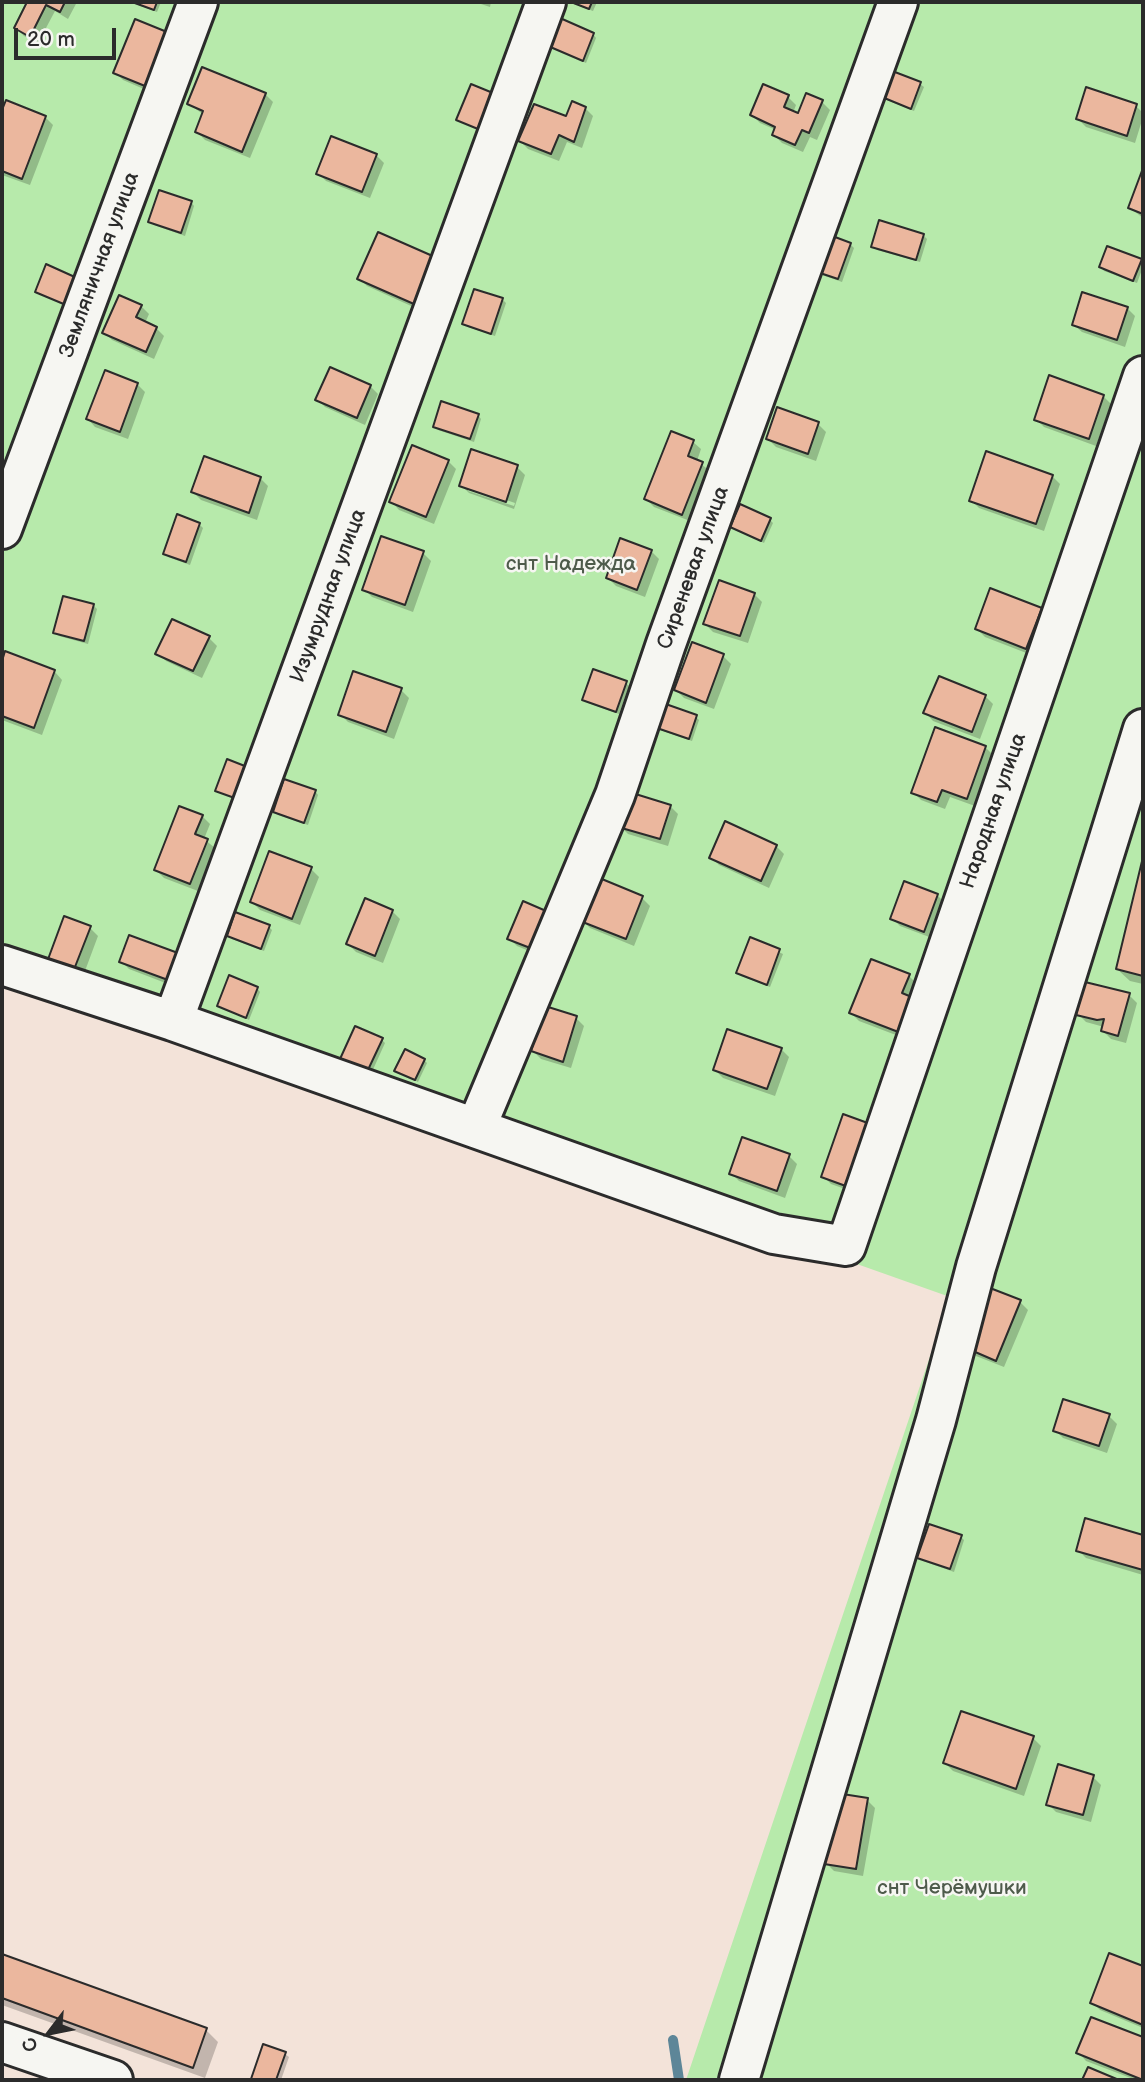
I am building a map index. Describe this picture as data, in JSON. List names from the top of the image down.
{
  "streets": {
    "street": [
      "Земляничная улица",
      "Сиреневая улица",
      "Изумрудная улица",
      "Народная улица"
    ]
  },
  "crossings": [
    ["Сиреневая улица", "Народная улица"]
  ],
  "parks": ["снт Надежда", "снт Черёмушки"],
  "scale_bar": "20 m",
  "north": "bottom left"
}
